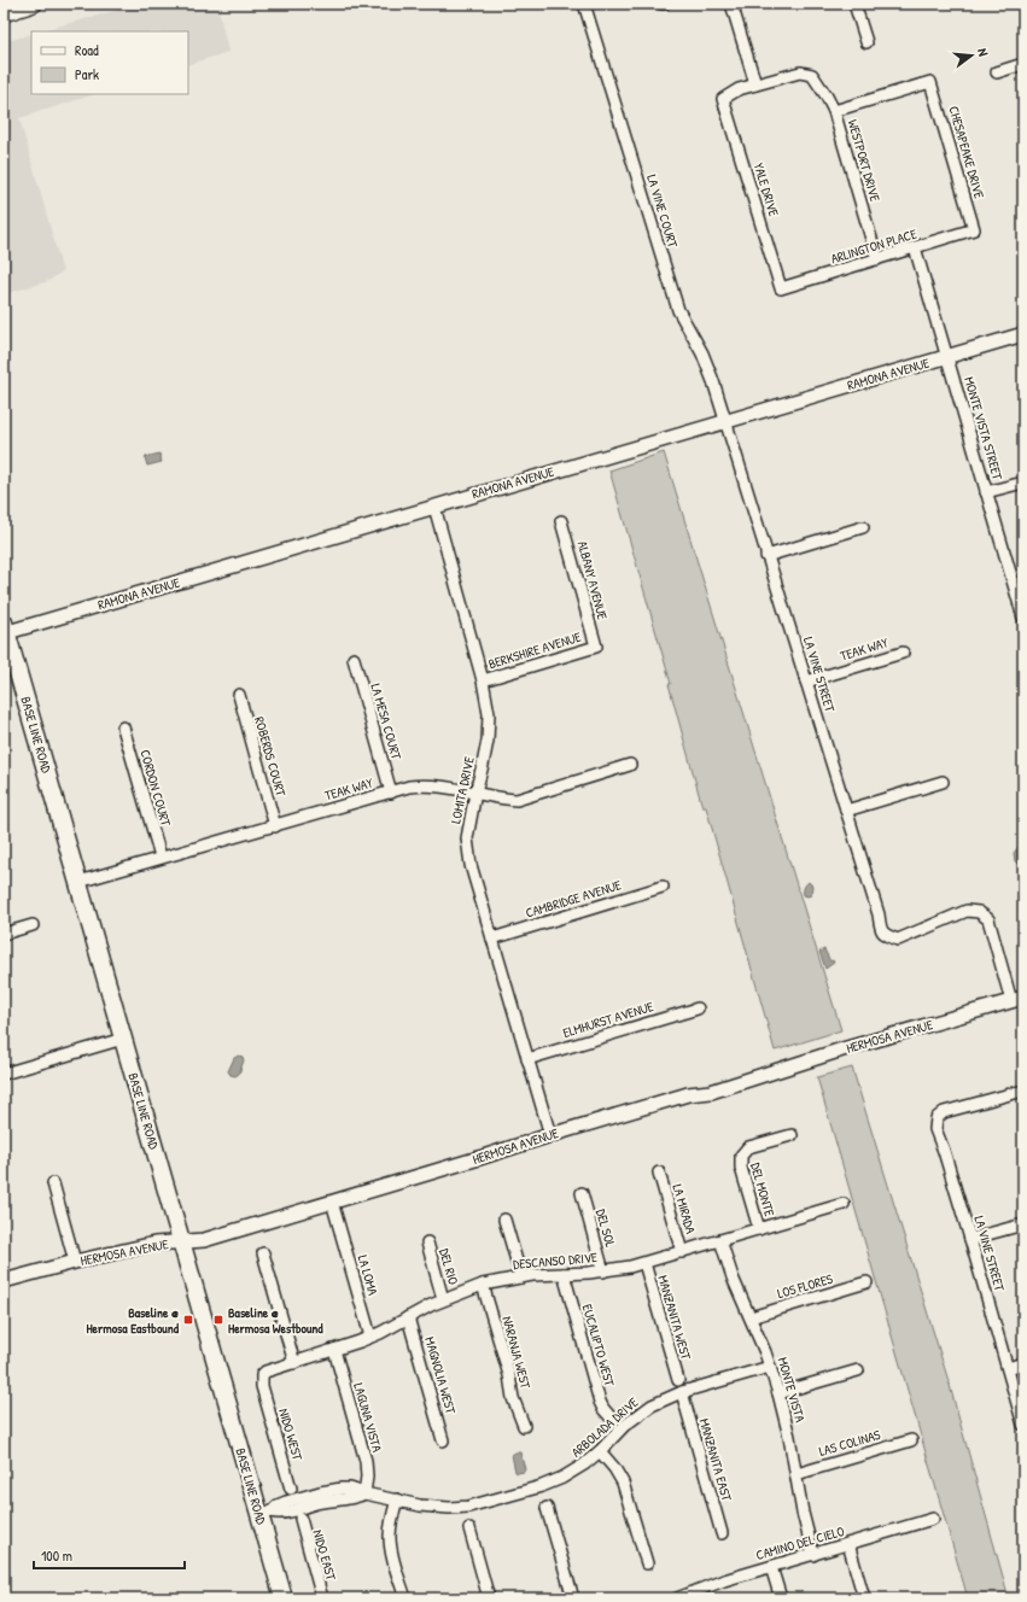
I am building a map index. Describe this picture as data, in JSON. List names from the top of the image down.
{
  "streets": {
    "main road": ["BASE LINE ROAD"],
    "street": [
      "CHESAPEAKE DRIVE",
      "WESTPORT DRIVE",
      "YALE DRIVE",
      "LA VINE COURT",
      "ARLINGTON PLACE",
      "RAMONA AVENUE",
      "MONTE VISTA STREET",
      "ALBANY AVENUE",
      "TEAK WAY",
      "BERKSHIRE AVENUE",
      "LA VINE STREET",
      "LA MESA COURT",
      "ROBERDS COURT",
      "CORDON COURT",
      "LOMITA DRIVE",
      "CAMBRIDGE AVENUE",
      "ELMHURST AVENUE",
      "HERMOSA AVENUE",
      "DEL MONTE",
      "LA MIRADA",
      "DEL SOL",
      "DESCANSO DRIVE",
      "DEL RIO",
      "LA LOMA",
      "LOS FLORES",
      "MANZANITA WEST",
      "EUCALIPTO WEST",
      "NARANJA WEST",
      "MAGNOLIA WEST",
      "MONTE VISTA",
      "LAGUNA VISTA",
      "ARBOLADA DRIVE",
      "NIDO WEST",
      "LAS COLINAS",
      "MANZANITA EAST",
      "CAMINO DEL CIELO",
      "NIDO EAST"
    ]
  },
  "crossings": [
    ["CHESAPEAKE DRIVE", "WESTPORT DRIVE"],
    ["CHESAPEAKE DRIVE", "ARLINGTON PLACE"],
    ["WESTPORT DRIVE", "YALE DRIVE"],
    ["WESTPORT DRIVE", "ARLINGTON PLACE"],
    ["YALE DRIVE", "ARLINGTON PLACE"],
    ["LA VINE COURT", "RAMONA AVENUE"],
    ["LA VINE COURT", "LA VINE STREET"],
    ["ARLINGTON PLACE", "MONTE VISTA STREET"],
    ["RAMONA AVENUE", "MONTE VISTA STREET"],
    ["RAMONA AVENUE", "LA VINE STREET"],
    ["RAMONA AVENUE", "BASE LINE ROAD"],
    ["RAMONA AVENUE", "LOMITA DRIVE"],
    ["ALBANY AVENUE", "BERKSHIRE AVENUE"],
    ["TEAK WAY", "LA VINE STREET"],
    ["TEAK WAY", "LA MESA COURT"],
    ["TEAK WAY", "BASE LINE ROAD"],
    ["TEAK WAY", "ROBERDS COURT"],
    ["TEAK WAY", "CORDON COURT"],
    ["TEAK WAY", "LOMITA DRIVE"],
    ["BERKSHIRE AVENUE", "LOMITA DRIVE"],
    ["LA VINE STREET", "HERMOSA AVENUE"],
    ["BASE LINE ROAD", "HERMOSA AVENUE"],
    ["BASE LINE ROAD", "ARBOLADA DRIVE"],
    ["LOMITA DRIVE", "CAMBRIDGE AVENUE"],
    ["LOMITA DRIVE", "ELMHURST AVENUE"],
    ["LOMITA DRIVE", "HERMOSA AVENUE"],
    ["HERMOSA AVENUE", "LA LOMA"],
    ["DEL MONTE", "DESCANSO DRIVE"],
    ["LA MIRADA", "DESCANSO DRIVE"],
    ["DEL SOL", "DESCANSO DRIVE"],
    ["DESCANSO DRIVE", "DEL RIO"],
    ["DESCANSO DRIVE", "LA LOMA"],
    ["DESCANSO DRIVE", "MANZANITA WEST"],
    ["DESCANSO DRIVE", "EUCALIPTO WEST"],
    ["DESCANSO DRIVE", "NARANJA WEST"],
    ["DESCANSO DRIVE", "MAGNOLIA WEST"],
    ["DESCANSO DRIVE", "MONTE VISTA"],
    ["DESCANSO DRIVE", "LAGUNA VISTA"],
    ["DESCANSO DRIVE", "NIDO WEST"],
    ["LOS FLORES", "MONTE VISTA"],
    ["MONTE VISTA", "ARBOLADA DRIVE"],
    ["MONTE VISTA", "LAS COLINAS"],
    ["MONTE VISTA", "CAMINO DEL CIELO"],
    ["LAGUNA VISTA", "ARBOLADA DRIVE"],
    ["ARBOLADA DRIVE", "MANZANITA EAST"]
  ],
  "places": {
    "transit": ["Baseline @ Hermosa Eastbound", "Baseline @ Hermosa Westbound"]
  },
  "legend": ["Road", "Park"],
  "scale_bar": "100 m",
  "north": "right"
}
